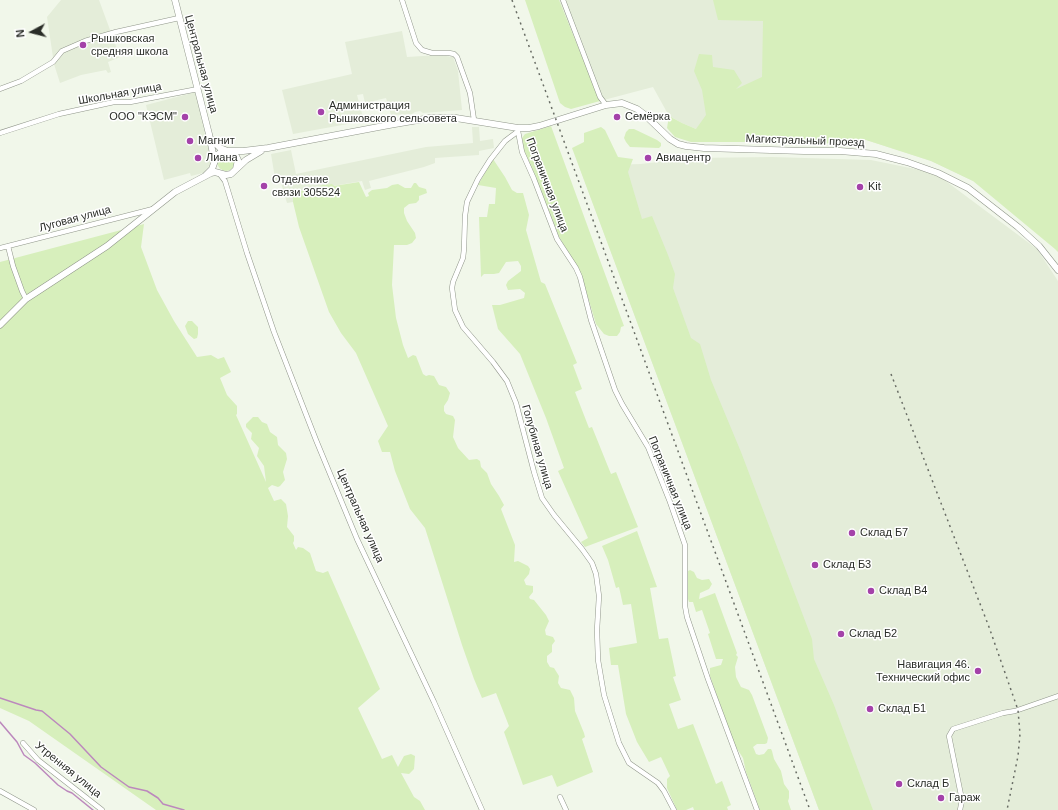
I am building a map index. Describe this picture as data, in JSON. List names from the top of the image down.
{
  "streets": {
    "main road": ["Центральная улица", "Магистральный проезд"],
    "street": [
      "Школьная улица",
      "Пограничная улица",
      "Луговая улица",
      "Голубиная улица",
      "Утренняя улица"
    ]
  },
  "crossings": [
    ["Центральная улица", "Школьная улица"],
    ["Магистральный проезд", "Пограничная улица"],
    ["Магистральный проезд", "Голубиная улица"],
    ["Пограничная улица", "Голубиная улица"]
  ],
  "places": [
    "Рышковская средняя школа",
    "Администрация Рышковского сельсовета",
    "ООО \"КЭСМ\"",
    "Семёрка",
    "Магнит",
    "Лиана",
    "Авиацентр",
    "Отделение связи 305524",
    "Kit",
    "Склад Б7",
    "Склад Б3",
    "Склад В4",
    "Склад Б2",
    "Навигация 46. Технический офис",
    "Склад Б1",
    "Склад Б",
    "Гараж"
  ],
  "north": "left"
}
